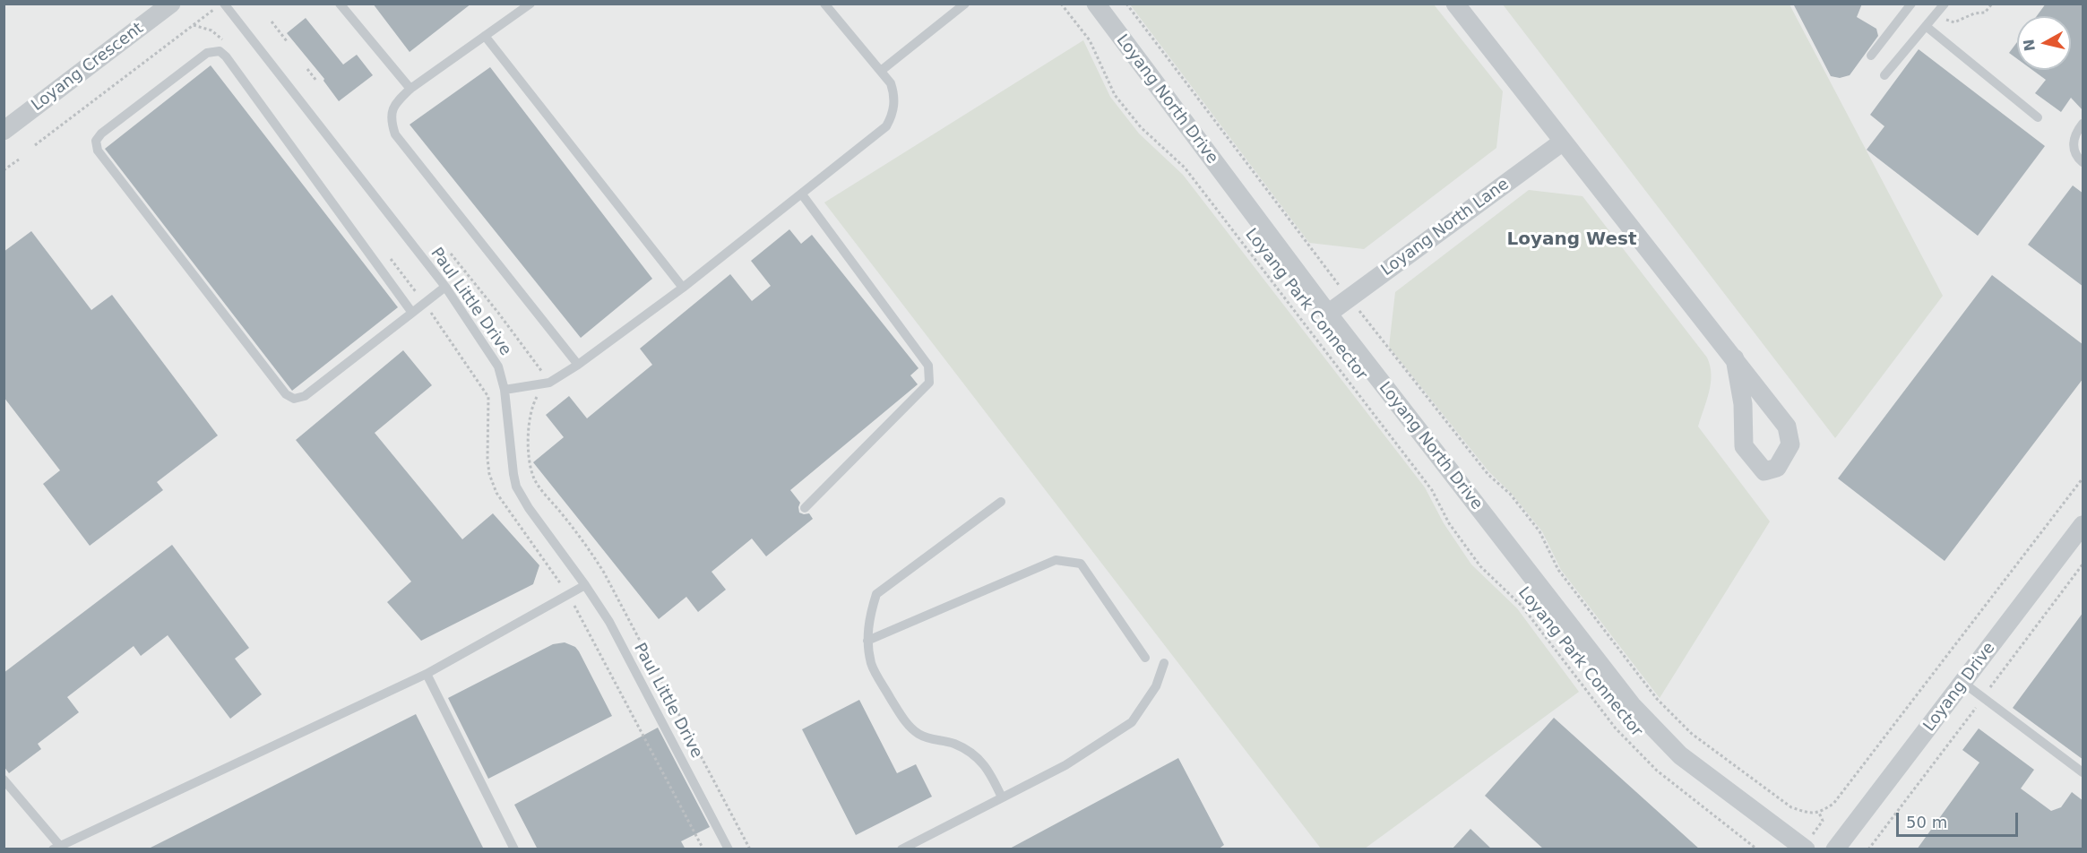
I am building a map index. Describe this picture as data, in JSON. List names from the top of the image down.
{
  "streets": {
    "street": [
      "Loyang Crescent",
      "Loyang North Drive",
      "Loyang North Lane",
      "Loyang Drive"
    ],
    "lane": ["Paul Little Drive"],
    "path": ["Loyang Park Connector"]
  },
  "crossings": [
    ["Loyang North Drive", "Loyang North Lane"]
  ],
  "districts": ["Loyang West"],
  "scale_bar": "50 m",
  "north": "left"
}
